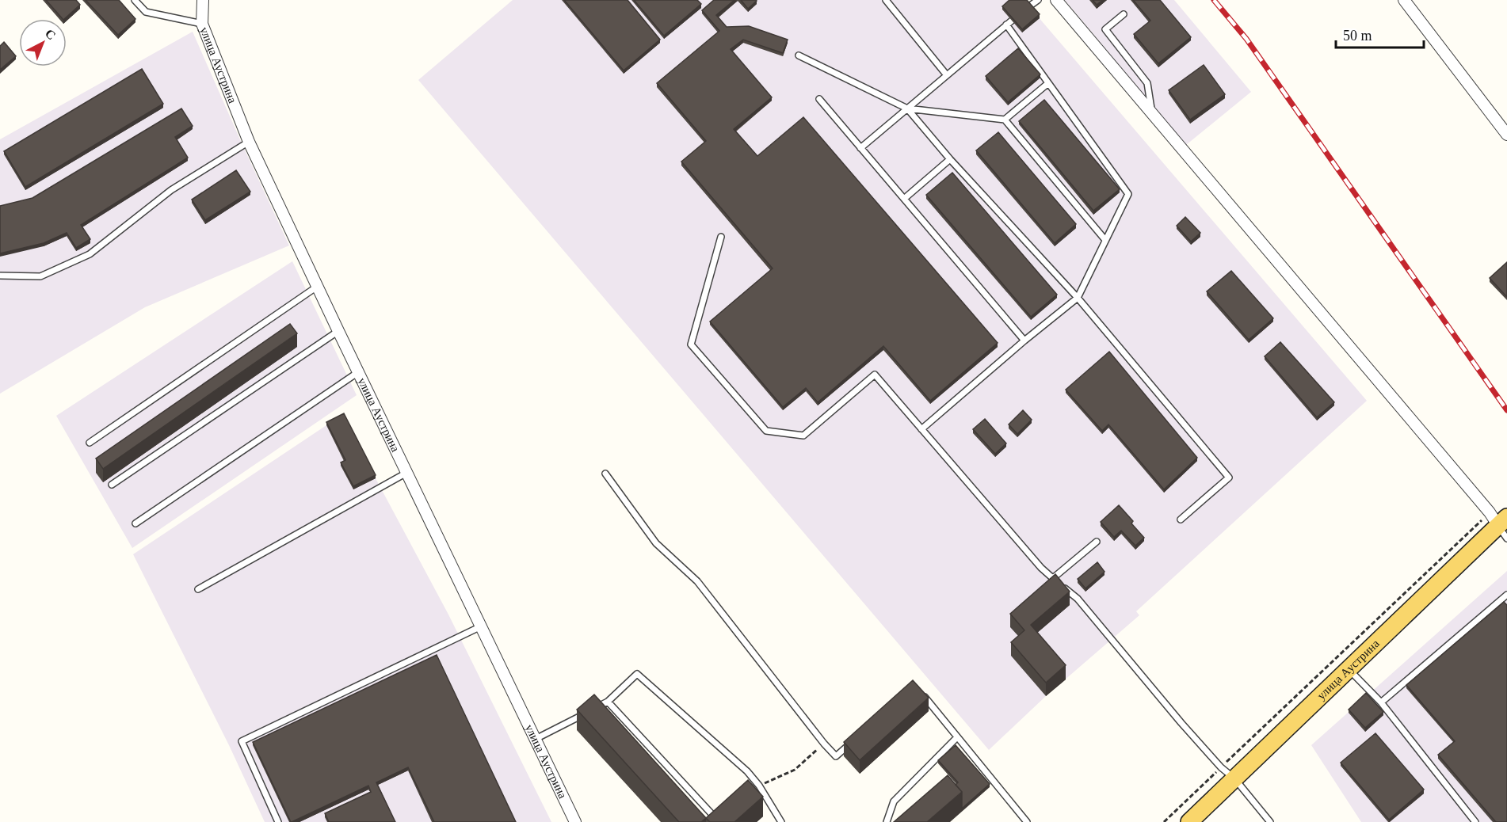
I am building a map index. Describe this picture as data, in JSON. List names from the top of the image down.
{
  "streets": {
    "main road": ["улица Аустрина"]
  },
  "scale_bar": "50 m",
  "north": "top right"
}
